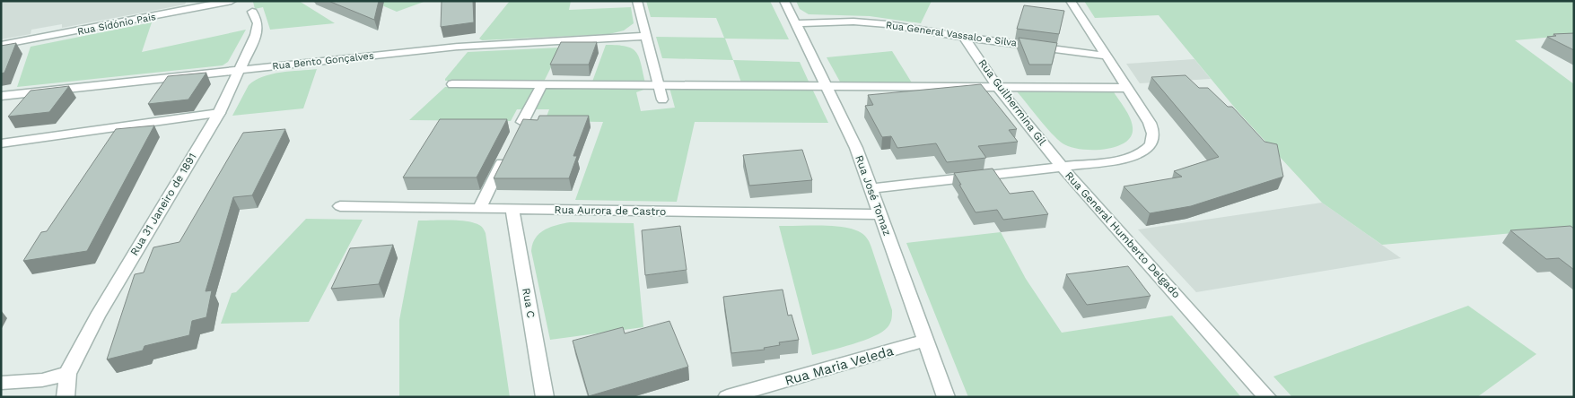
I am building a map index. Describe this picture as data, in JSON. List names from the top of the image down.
{
  "streets": {
    "street": [
      "Rua Sidónio Pais",
      "Rua General Vassalo e Silva",
      "Rua Bento Gonçalves",
      "Rua Guilhermina Gil",
      "Rua José Tomaz",
      "Rua 31 Janeiro de 1891",
      "Rua Aurora de Castro",
      "Rua General Humberto Delgado",
      "Rua C",
      "Rua Maria Veleda"
    ]
  },
  "crossings": [
    ["Rua General Vassalo e Silva", "Rua Guilhermina Gil"],
    ["Rua General Vassalo e Silva", "Rua José Tomaz"],
    ["Rua General Vassalo e Silva", "Rua General Humberto Delgado"],
    ["Rua Bento Gonçalves", "Rua 31 Janeiro de 1891"],
    ["Rua Guilhermina Gil", "Rua General Humberto Delgado"],
    ["Rua José Tomaz", "Rua Aurora de Castro"],
    ["Rua José Tomaz", "Rua Maria Veleda"],
    ["Rua Aurora de Castro", "Rua C"]
  ]
}
